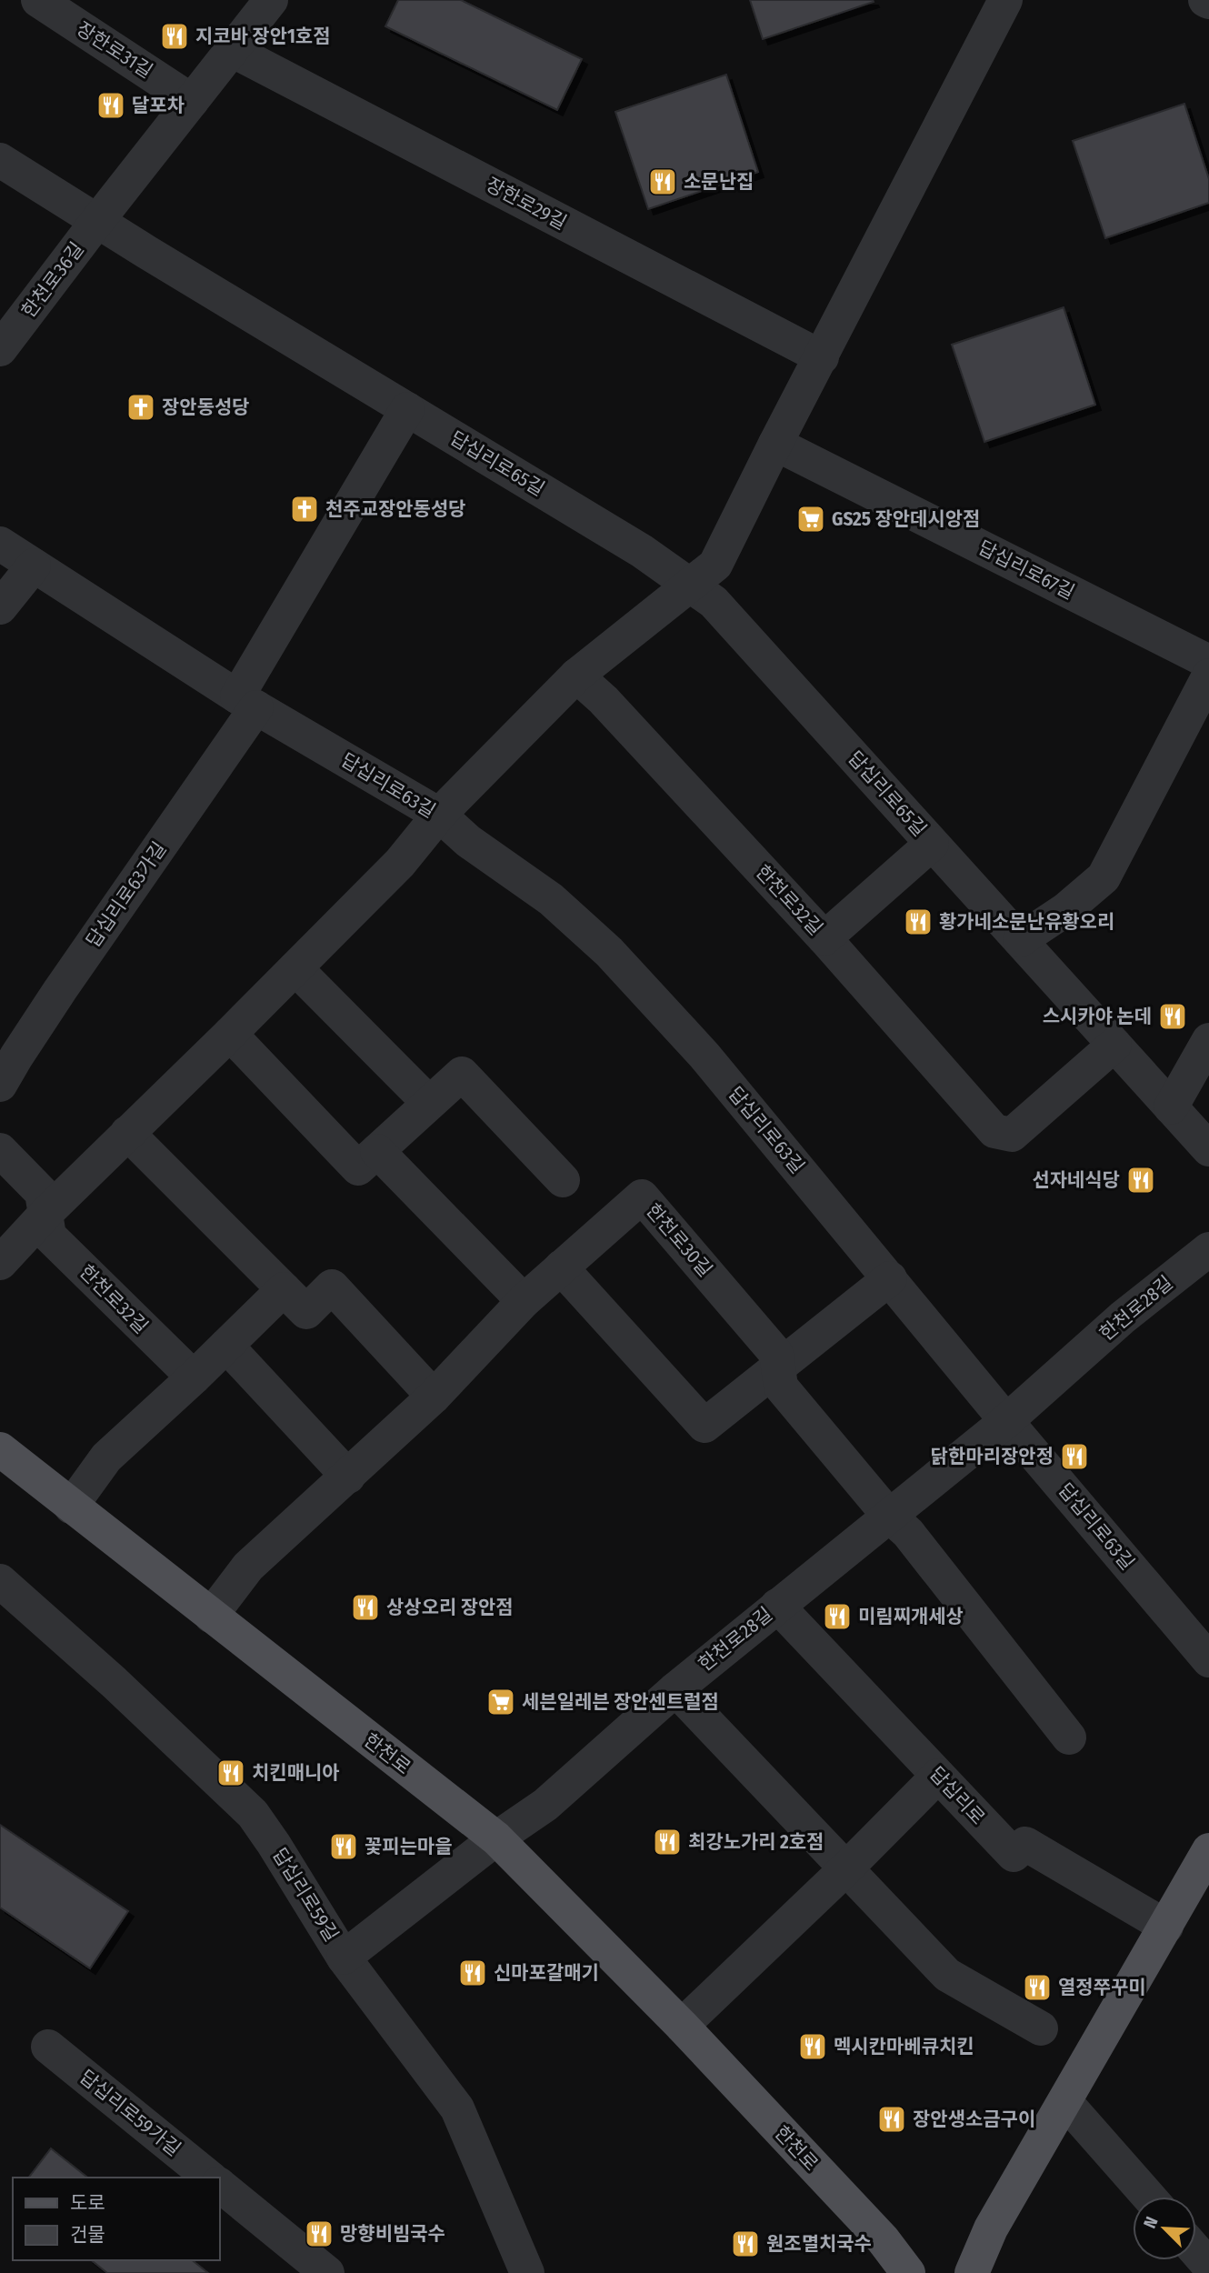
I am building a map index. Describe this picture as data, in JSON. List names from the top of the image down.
{
  "streets": {
    "main road": ["한천로"],
    "street": [
      "장한로31길",
      "장한로29길",
      "한천로36길",
      "답십리로65길",
      "답십리로67길",
      "답십리로63길",
      "답십리로63가길",
      "한천로32길",
      "한천로30길",
      "한천로28길",
      "답십리로",
      "답십리로59길",
      "답십리로59가길"
    ]
  },
  "crossings": [
    ["한천로36길", "답십리로65길"],
    ["답십리로65길", "한천로32길"],
    ["답십리로63길", "답십리로63가길"],
    ["답십리로63길", "한천로28길"],
    ["한천로30길", "한천로28길"],
    ["한천로30길", "한천로"],
    ["한천로28길", "한천로"],
    ["한천로28길", "답십리로"],
    ["한천로28길", "답십리로59길"]
  ],
  "places": {
    "restaurant": [
      "지코바 장안1호점",
      "달포차",
      "소문난집",
      "황가네소문난유황오리",
      "스시카야 논데",
      "선자네식당",
      "닭한마리장안정",
      "상상오리 장안점",
      "미림찌개세상",
      "치킨매니아",
      "최강노가리 2호점",
      "꽃피는마을",
      "신마포갈매기",
      "열정쭈꾸미",
      "멕시칸마베큐치킨",
      "장안생소금구이",
      "망향비빔국수",
      "원조멸치국수"
    ],
    "church": ["장안동성당", "천주교장안동성당"],
    "supermarket": ["GS25 장안데시앙점", "세븐일레븐 장안센트럴점"]
  },
  "legend": ["도로", "건물"],
  "north": "top left"
}
